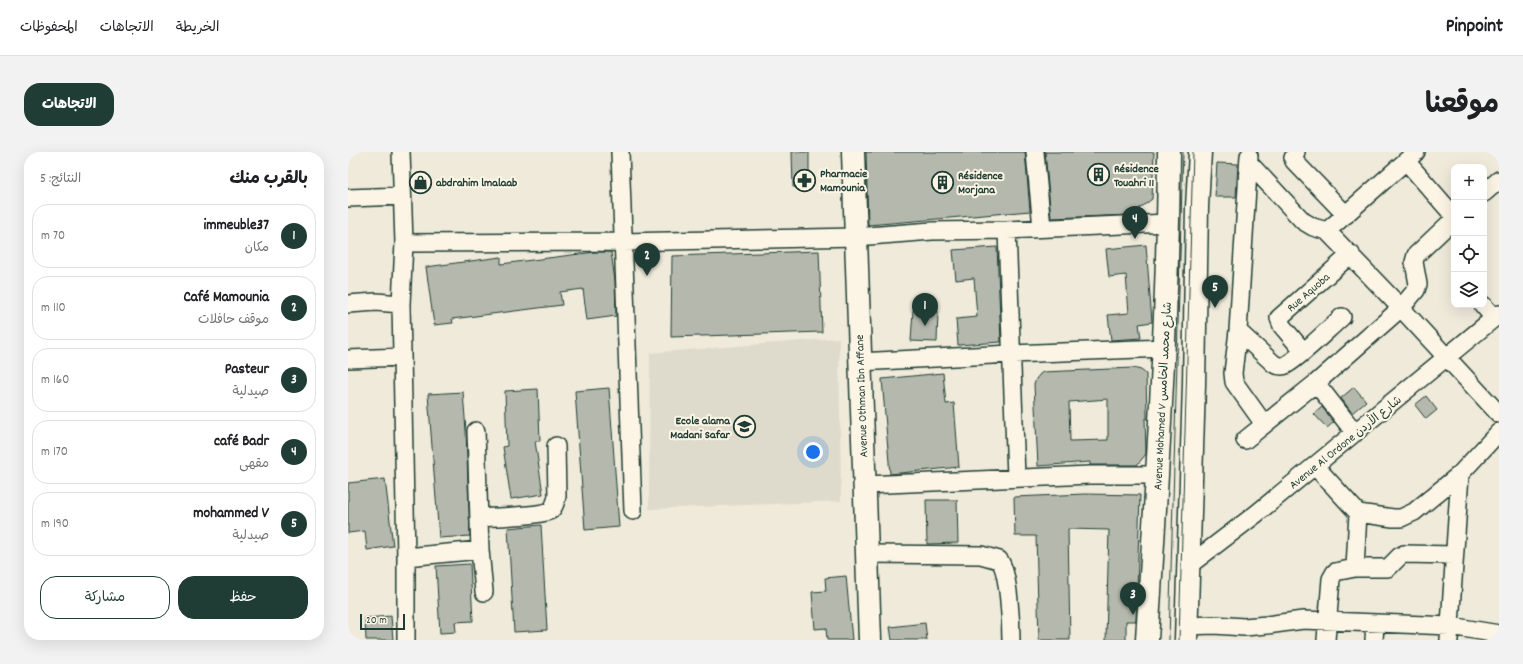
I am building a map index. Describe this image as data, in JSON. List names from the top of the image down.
{
  "streets": {
    "main road": ["Avenue Othman Ibn Affane", "Avenue Mohamed V شارع محمد الخامس"],
    "street": ["Rue Aquoba", "Avenue Al Ordone شارع الأردن"]
  },
  "places": {
    "building": ["Résidence Touahri 11", "Résidence Morjana"],
    "pharmacy": ["Pharmacie Mamounia"],
    "shop": ["abdrahim lmalaab"],
    "school or university": ["Ecole alama Madani Safar"]
  },
  "scale_bar": "20 m",
  "page": {
    "header": "Pinpoint",
    "nav": ["الخريطة", "الاتجاهات", "المحفوظات"],
    "title": "موقعنا",
    "buttons": [
      "الاتجاهات",
      ["حفظ", "مشاركة"]
    ],
    "heading": ["بالقرب منك", "النتائج: 5"],
    "map_buttons": ["+", "−"],
    "list": [
      {
        "mark": "1",
        "name": "immeuble37",
        "note": "مكان",
        "value": "70 m"
      },
      {
        "mark": "2",
        "name": "Café Mamounia",
        "note": "موقف حافلات",
        "value": "110 m"
      },
      {
        "mark": "3",
        "name": "Pasteur",
        "note": "صيدلية",
        "value": "160 m"
      },
      {
        "mark": "4",
        "name": "café Badr",
        "note": "مقهى",
        "value": "170 m"
      },
      {
        "mark": "5",
        "name": "mohammed V",
        "note": "صيدلية",
        "value": "190 m"
      }
    ],
    "pins": [
      "4",
      "2",
      "5",
      "1",
      "3"
    ],
    "scale": "20 m"
  }
}
